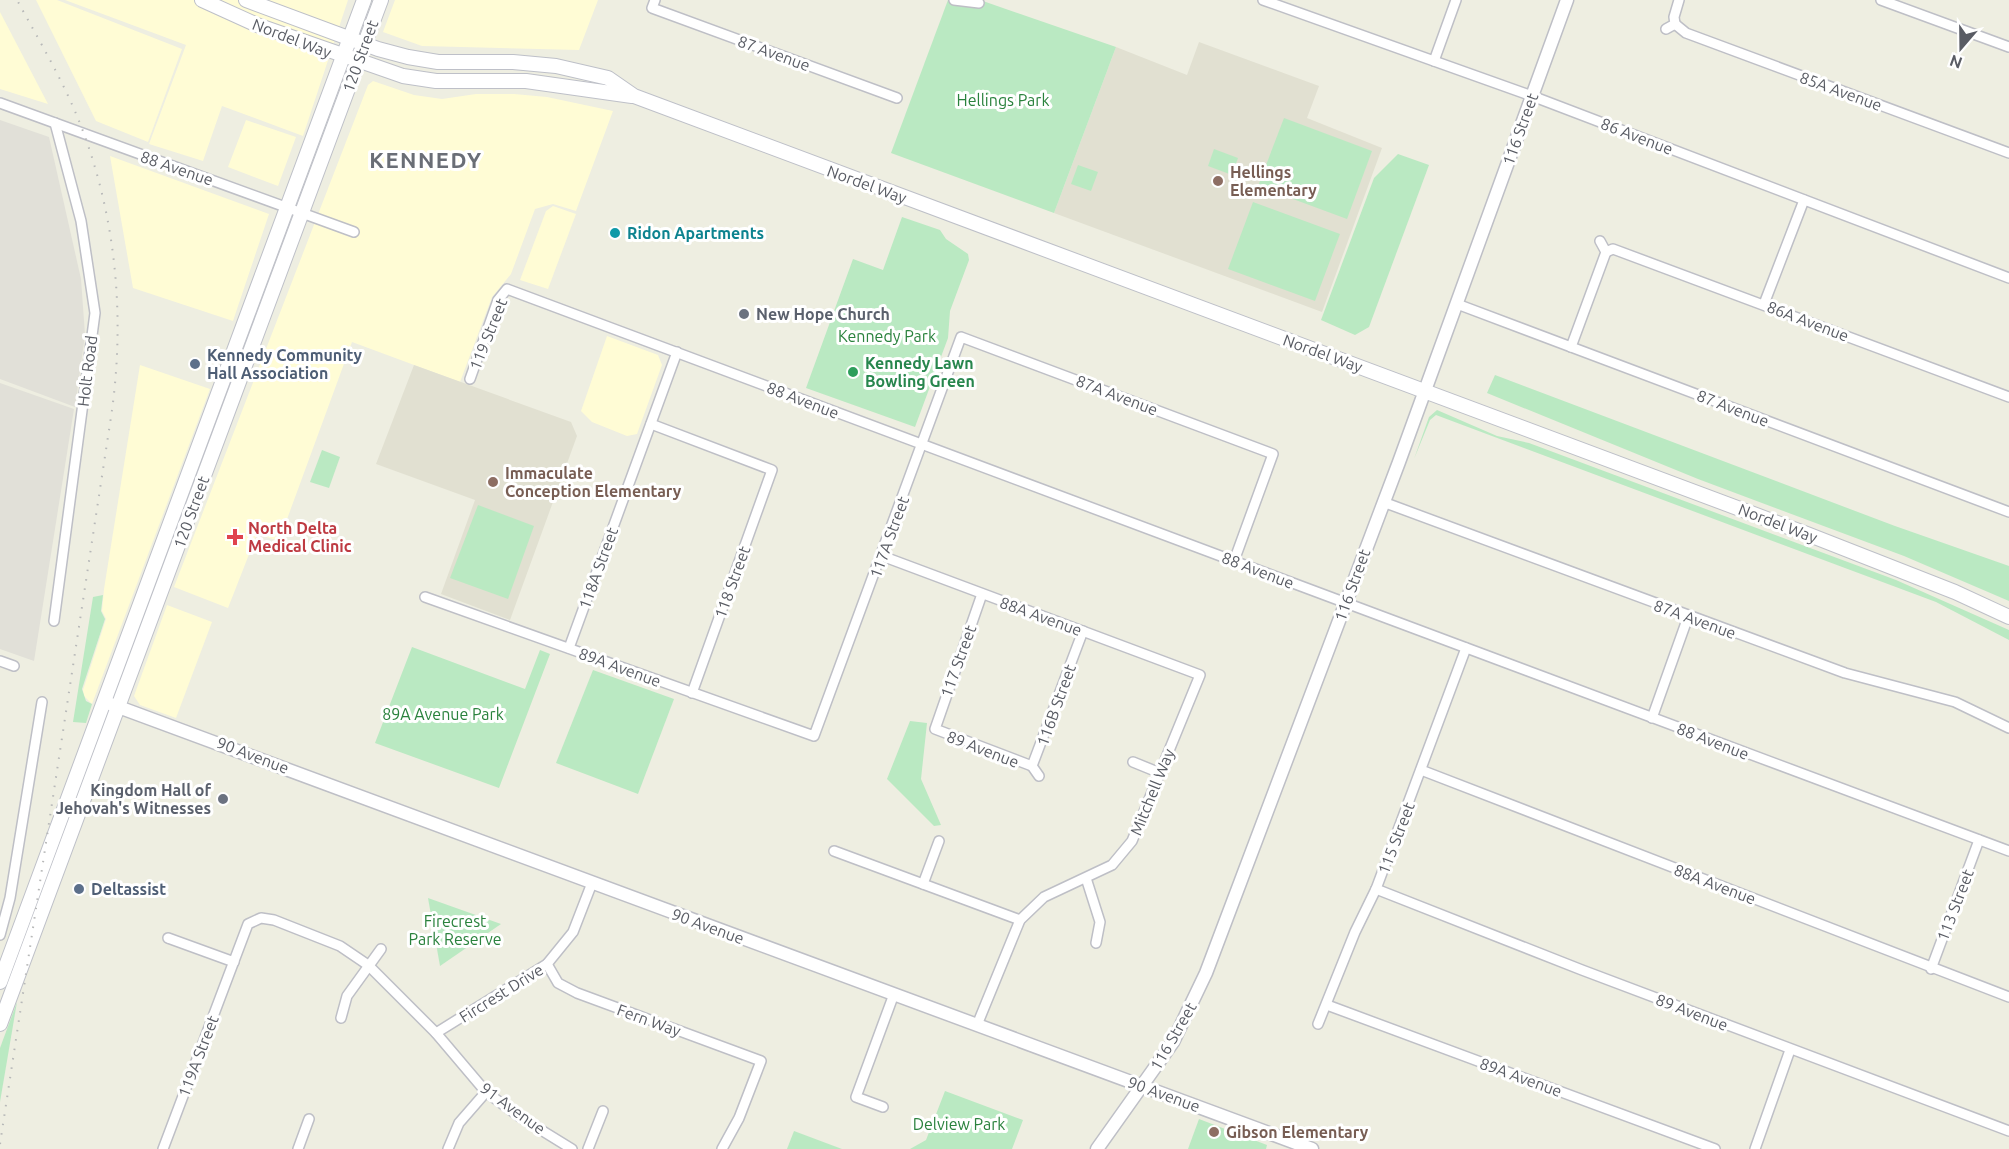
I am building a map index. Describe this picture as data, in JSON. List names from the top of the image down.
{
  "streets": {
    "main road": ["Nordel Way", "120 Street"],
    "street": [
      "87 Avenue",
      "85A Avenue",
      "116 Street",
      "86 Avenue",
      "88 Avenue",
      "86A Avenue",
      "119 Street",
      "Holt Road",
      "87A Avenue",
      "117A Street",
      "118A Street",
      "118 Street",
      "88A Avenue",
      "117 Street",
      "89A Avenue",
      "116B Street",
      "89 Avenue",
      "90 Avenue",
      "Mitchell Way",
      "115 Street",
      "113 Street",
      "Fircrest Drive",
      "Fern Way",
      "119A Street",
      "91 Avenue"
    ]
  },
  "crossings": [
    ["Nordel Way", "120 Street"],
    ["Nordel Way", "116 Street"],
    ["87 Avenue", "116 Street"],
    ["120 Street", "88 Avenue"],
    ["120 Street", "90 Avenue"],
    ["116 Street", "86 Avenue"],
    ["116 Street", "88 Avenue"],
    ["116 Street", "87A Avenue"],
    ["116 Street", "90 Avenue"],
    ["88 Avenue", "119 Street"],
    ["88 Avenue", "Holt Road"],
    ["88 Avenue", "87A Avenue"],
    ["88 Avenue", "117A Street"],
    ["88 Avenue", "118A Street"],
    ["88 Avenue", "115 Street"],
    ["88 Avenue", "113 Street"],
    ["87A Avenue", "117A Street"],
    ["117A Street", "88A Avenue"],
    ["117A Street", "89A Avenue"],
    ["118A Street", "118 Street"],
    ["118A Street", "89A Avenue"],
    ["118 Street", "89A Avenue"],
    ["88A Avenue", "117 Street"],
    ["88A Avenue", "116B Street"],
    ["88A Avenue", "Mitchell Way"],
    ["88A Avenue", "115 Street"],
    ["88A Avenue", "113 Street"],
    ["117 Street", "89 Avenue"],
    ["89A Avenue", "115 Street"],
    ["116B Street", "89 Avenue"],
    ["89 Avenue", "115 Street"],
    ["90 Avenue", "Mitchell Way"],
    ["90 Avenue", "Fircrest Drive"],
    ["Fircrest Drive", "Fern Way"],
    ["Fircrest Drive", "91 Avenue"],
    ["119A Street", "91 Avenue"]
  ],
  "districts": ["KENNEDY"],
  "parks": [
    "Hellings Park",
    "Kennedy Park",
    "89A Avenue Park",
    "Firecrest Park Reserve",
    "Delview Park"
  ],
  "places": {
    "other": [
      "Hellings Elementary",
      "Ridon Apartments",
      "New Hope Church",
      "Kennedy Community Hall Association",
      "Kennedy Lawn Bowling Green",
      "Immaculate Conception Elementary",
      "Kingdom Hall of Jehovah's Witnesses",
      "Deltassist",
      "Gibson Elementary"
    ],
    "health": ["North Delta Medical Clinic"]
  },
  "north": "bottom"
}
